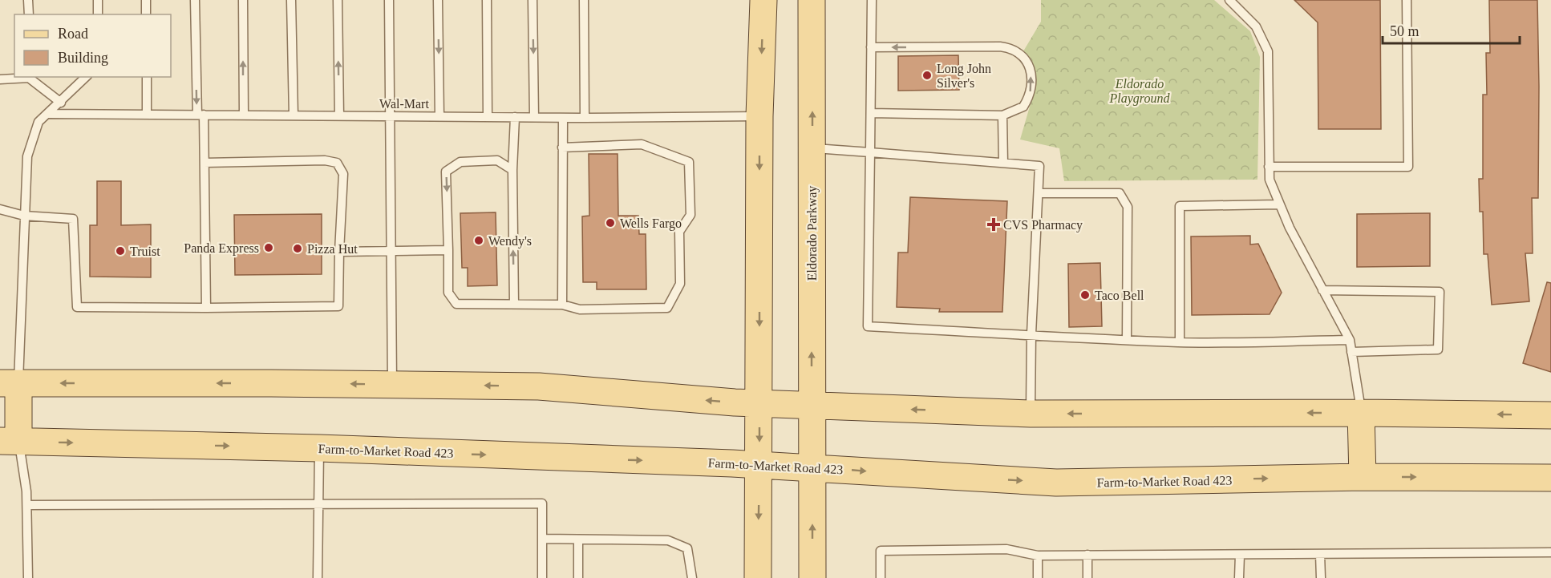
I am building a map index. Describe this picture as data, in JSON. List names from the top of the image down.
{
  "streets": {
    "main road": ["Eldorado Parkway", "Farm-to-Market Road 423"],
    "lane": ["Wal-Mart"]
  },
  "crossings": [
    ["Eldorado Parkway", "Farm-to-Market Road 423"]
  ],
  "parks": ["Eldorado Playground"],
  "places": {
    "other": [
      "Long John Silver's",
      "Wells Fargo",
      "Wendy's",
      "Panda Express",
      "Pizza Hut",
      "Truist",
      "Taco Bell"
    ],
    "health": ["CVS Pharmacy"]
  },
  "legend": ["Road", "Building"],
  "scale_bar": "50 m"
}
